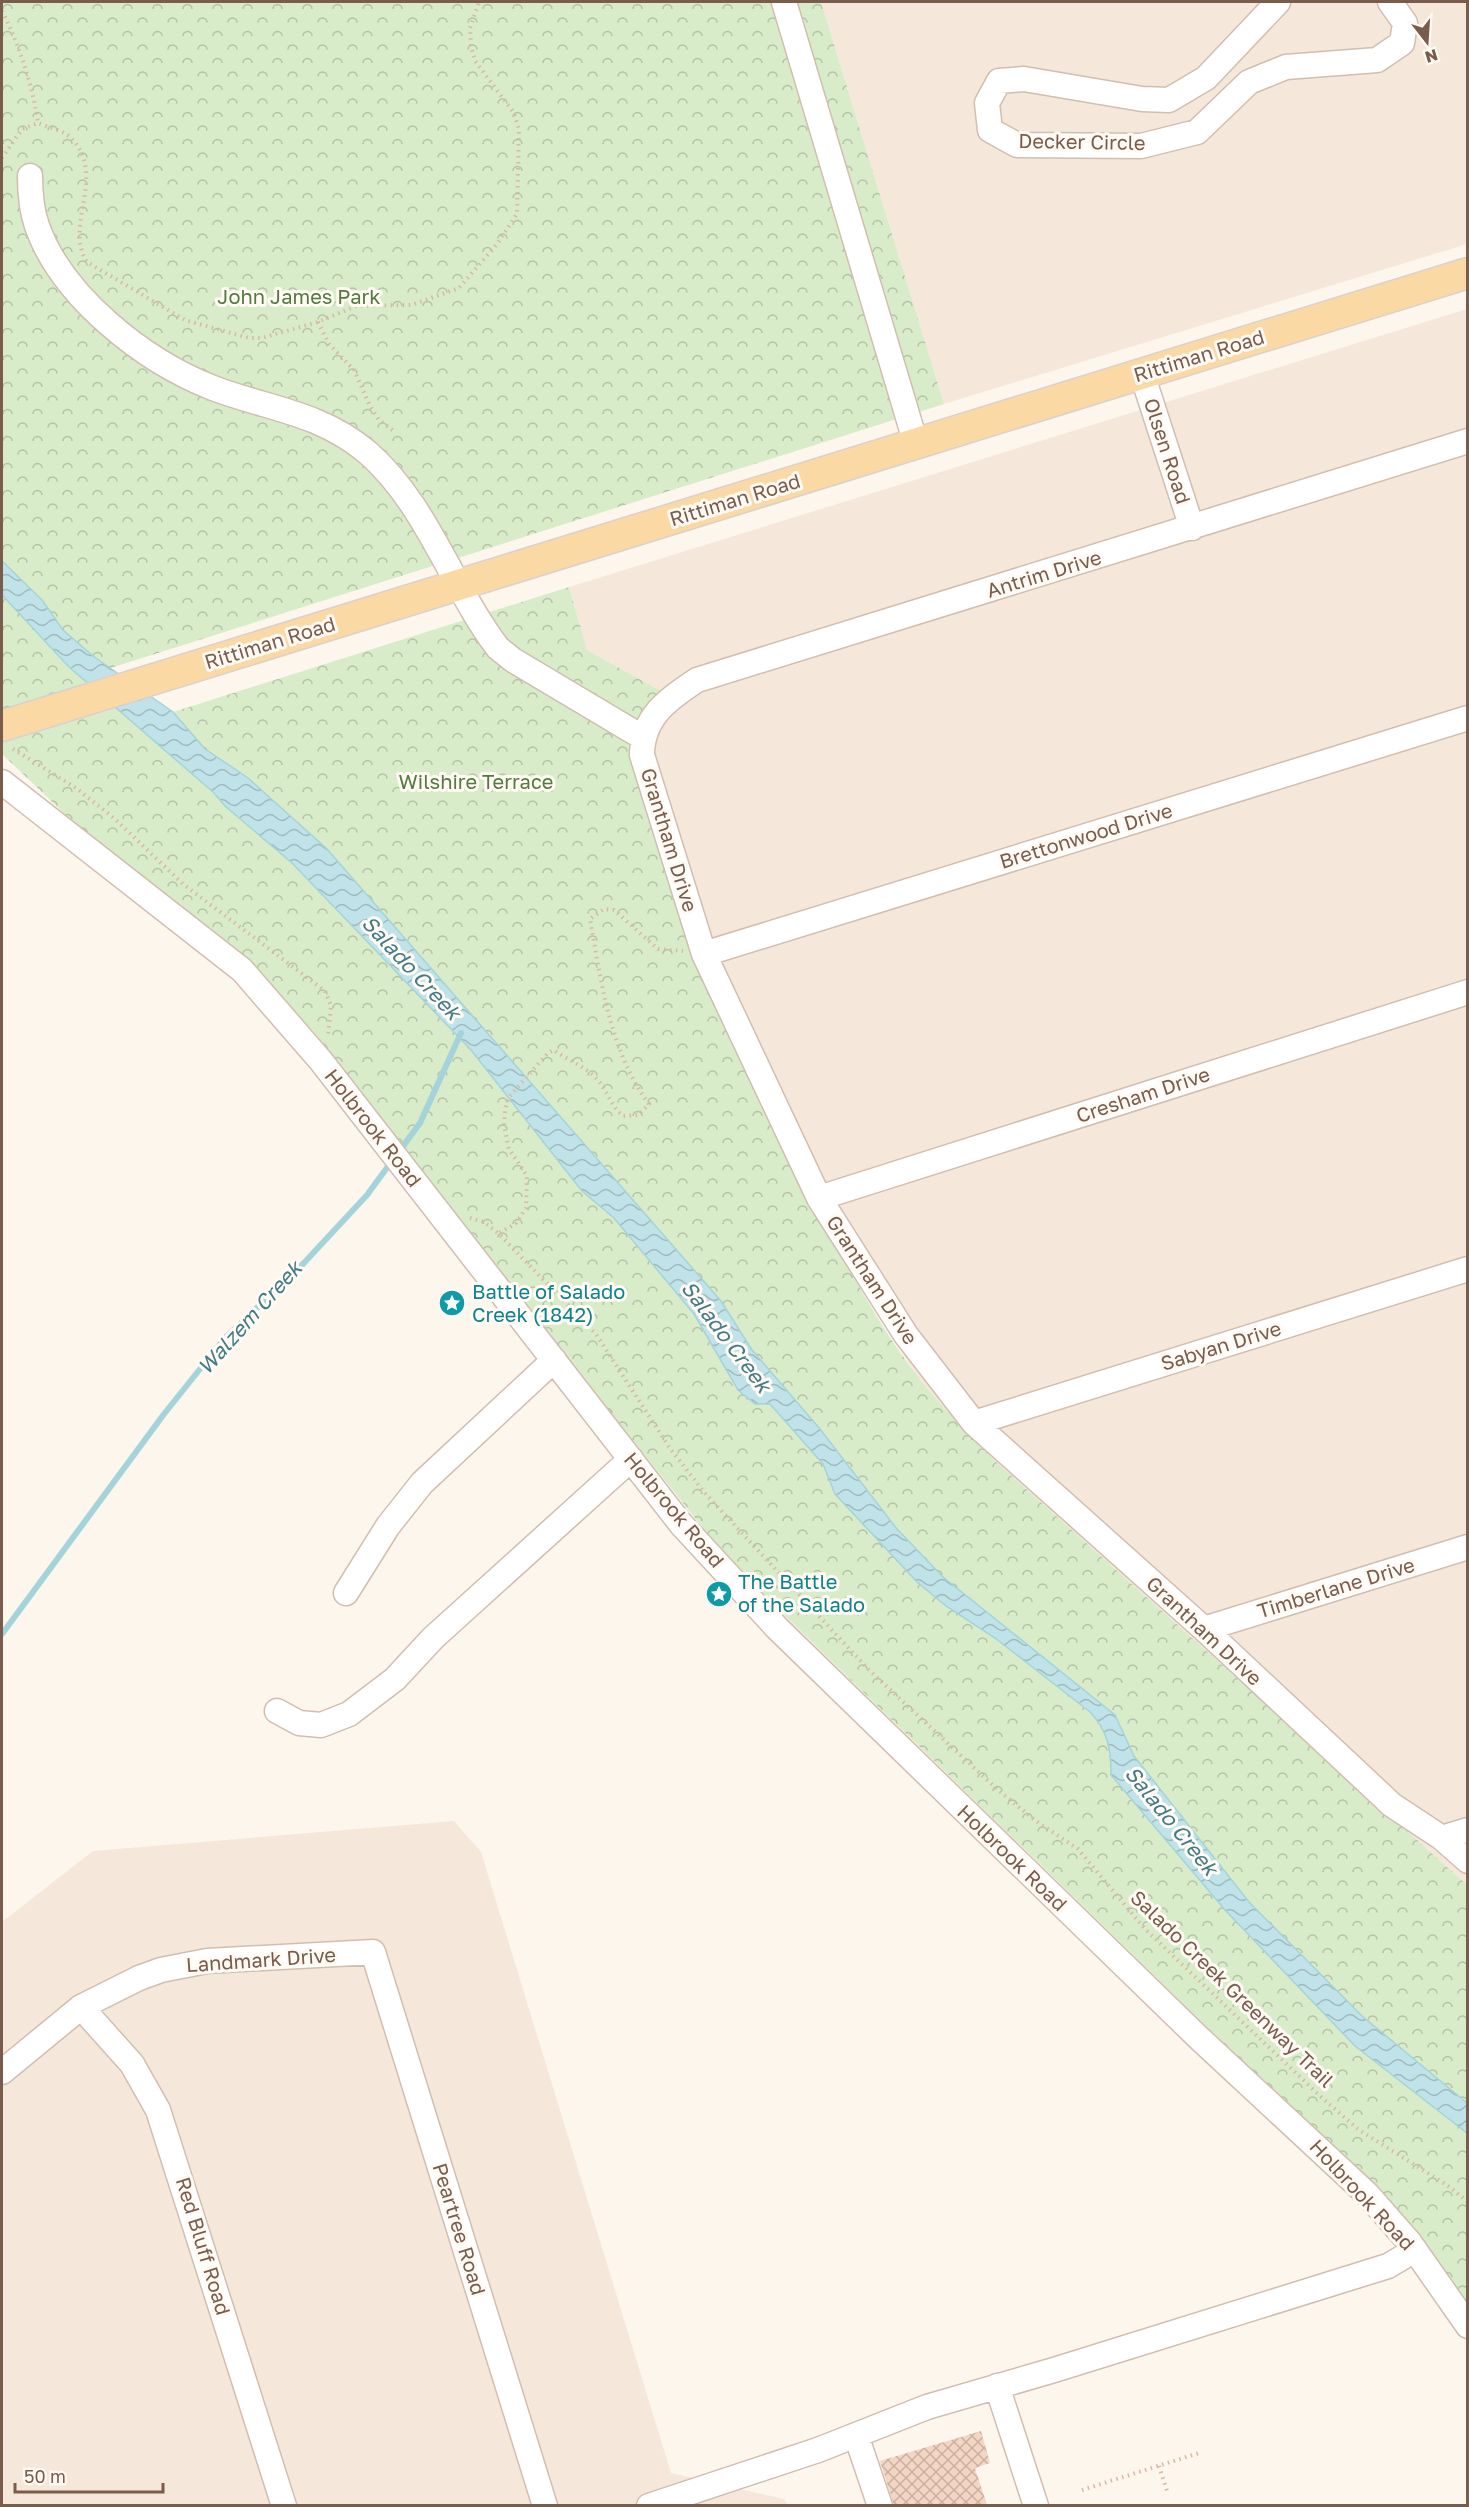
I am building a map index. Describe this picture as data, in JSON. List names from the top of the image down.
{
  "streets": {
    "main road": ["Rittiman Road"],
    "street": [
      "Decker Circle",
      "Olsen Road",
      "Antrim Drive",
      "Brettonwood Drive",
      "Grantham Drive",
      "Cresham Drive",
      "Holbrook Road",
      "Sabyan Drive",
      "Timberlane Drive",
      "Landmark Drive",
      "Peartree Road",
      "Red Bluff Road"
    ],
    "path": ["Salado Creek Greenway Trail"]
  },
  "crossings": [
    ["Rittiman Road", "Olsen Road"],
    ["Olsen Road", "Antrim Drive"],
    ["Antrim Drive", "Grantham Drive"],
    ["Brettonwood Drive", "Grantham Drive"],
    ["Grantham Drive", "Cresham Drive"],
    ["Grantham Drive", "Sabyan Drive"],
    ["Grantham Drive", "Timberlane Drive"],
    ["Landmark Drive", "Peartree Road"],
    ["Landmark Drive", "Red Bluff Road"]
  ],
  "water": ["Salado Creek", "Walzem Creek"],
  "parks": ["John James Park", "Wilshire Terrace"],
  "places": {
    "place": ["Battle of Salado Creek (1842)", "The Battle of the Salado"]
  },
  "scale_bar": "50 m",
  "north": "bottom"
}
